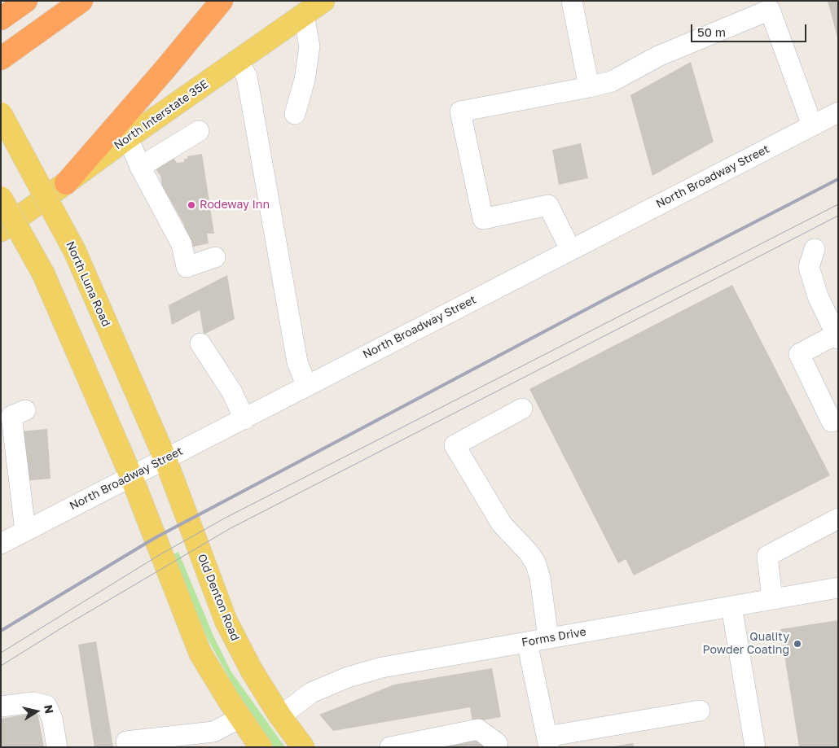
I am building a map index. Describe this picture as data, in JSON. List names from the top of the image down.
{
  "streets": {
    "main road": ["North Interstate 35E", "North Luna Road", "Old Denton Road"],
    "street": ["North Broadway Street", "Forms Drive"]
  },
  "crossings": [
    ["North Broadway Street", "North Luna Road"],
    ["North Broadway Street", "Old Denton Road"],
    ["North Luna Road", "Old Denton Road"],
    ["Old Denton Road", "Forms Drive"]
  ],
  "places": ["Rodeway Inn", "Quality Powder Coating"],
  "scale_bar": "50 m",
  "north": "right"
}
